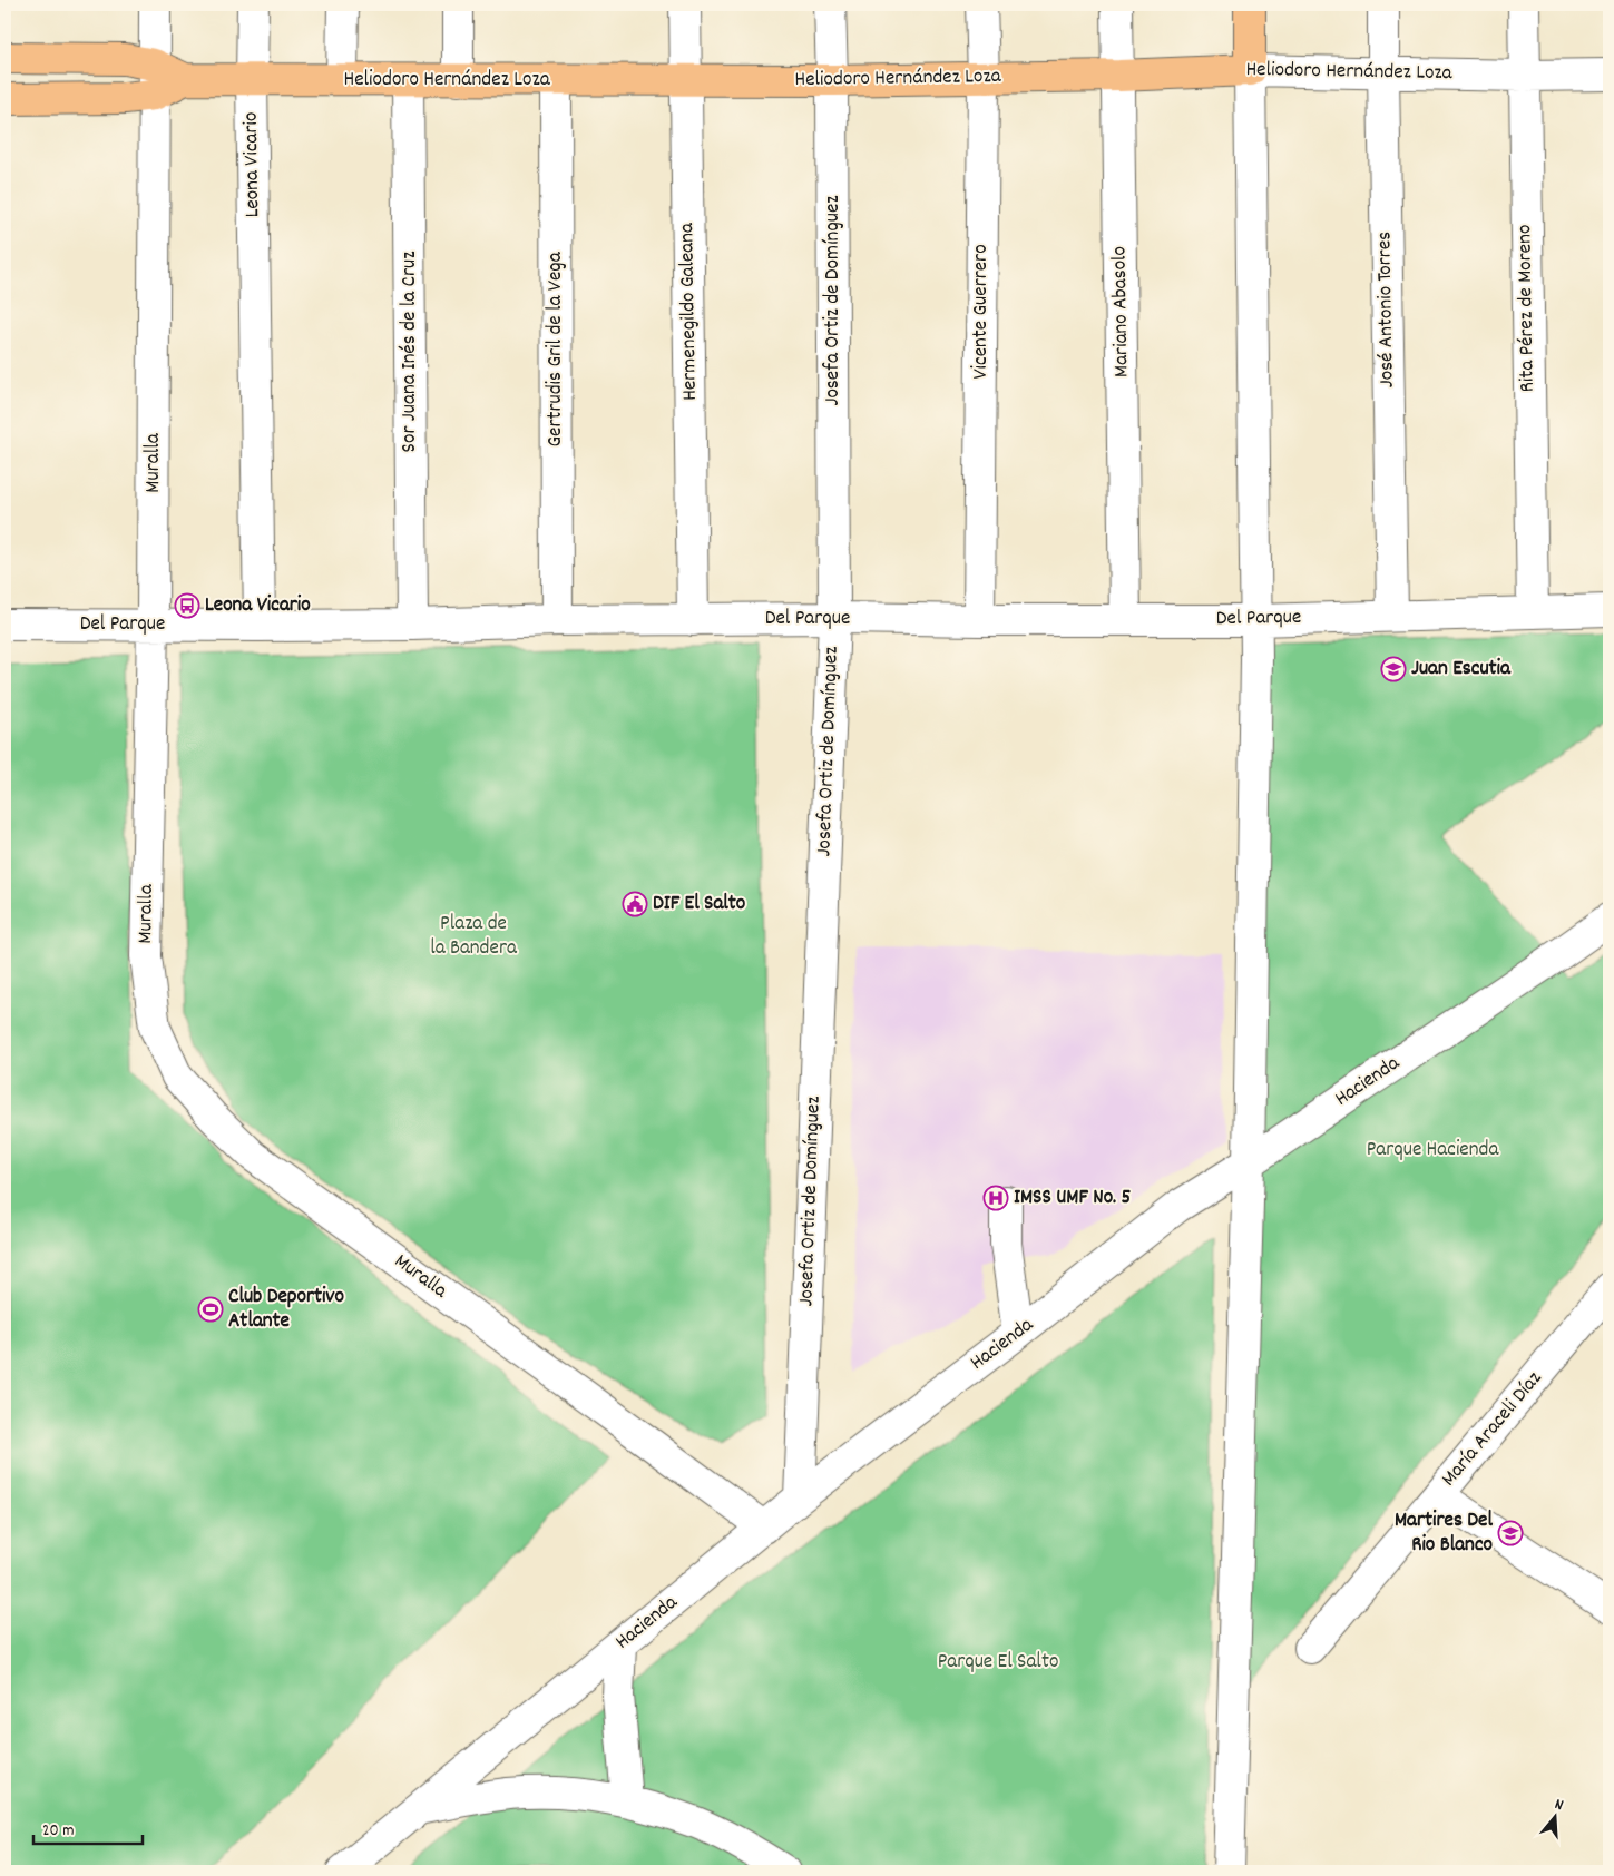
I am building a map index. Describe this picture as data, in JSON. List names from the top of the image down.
{
  "streets": {
    "main road": ["Heliodoro Hernández Loza"],
    "street": [
      "Leona Vicario",
      "Josefa Ortiz de Domínguez",
      "Rita Pérez de Moreno",
      "José Antonio Torres",
      "Hermenegildo Galeana",
      "Vicente Guerrero",
      "Mariano Abasolo",
      "Gertrudis Gril de la Vega",
      "Sor Juana Inés de la Cruz",
      "Muralla",
      "Del Parque",
      "Hacienda",
      "María Araceli Díaz"
    ]
  },
  "crossings": [
    ["Heliodoro Hernández Loza", "Leona Vicario"],
    ["Heliodoro Hernández Loza", "Josefa Ortiz de Domínguez"],
    ["Heliodoro Hernández Loza", "Rita Pérez de Moreno"],
    ["Heliodoro Hernández Loza", "José Antonio Torres"],
    ["Heliodoro Hernández Loza", "Hermenegildo Galeana"],
    ["Heliodoro Hernández Loza", "Vicente Guerrero"],
    ["Heliodoro Hernández Loza", "Mariano Abasolo"],
    ["Heliodoro Hernández Loza", "Gertrudis Gril de la Vega"],
    ["Heliodoro Hernández Loza", "Sor Juana Inés de la Cruz"],
    ["Heliodoro Hernández Loza", "Muralla"],
    ["Leona Vicario", "Del Parque"],
    ["Josefa Ortiz de Domínguez", "Del Parque"],
    ["Josefa Ortiz de Domínguez", "Hacienda"],
    ["Rita Pérez de Moreno", "Del Parque"],
    ["José Antonio Torres", "Del Parque"],
    ["Hermenegildo Galeana", "Del Parque"],
    ["Vicente Guerrero", "Del Parque"],
    ["Mariano Abasolo", "Del Parque"],
    ["Gertrudis Gril de la Vega", "Del Parque"],
    ["Sor Juana Inés de la Cruz", "Del Parque"],
    ["Muralla", "Del Parque"],
    ["Muralla", "Hacienda"]
  ],
  "parks": ["Plaza de la Bandera", "Parque Hacienda", "Parque El Salto"],
  "places": {
    "bus stop": ["Leona Vicario"],
    "school or university": ["Juan Escutia", "Martires Del Rio Blanco"],
    "public building": ["DIF El Salto"],
    "hospital": ["IMSS UMF No. 5"],
    "sports": ["Club Deportivo Atlante"]
  },
  "scale_bar": "20 m",
  "north": "top"
}
